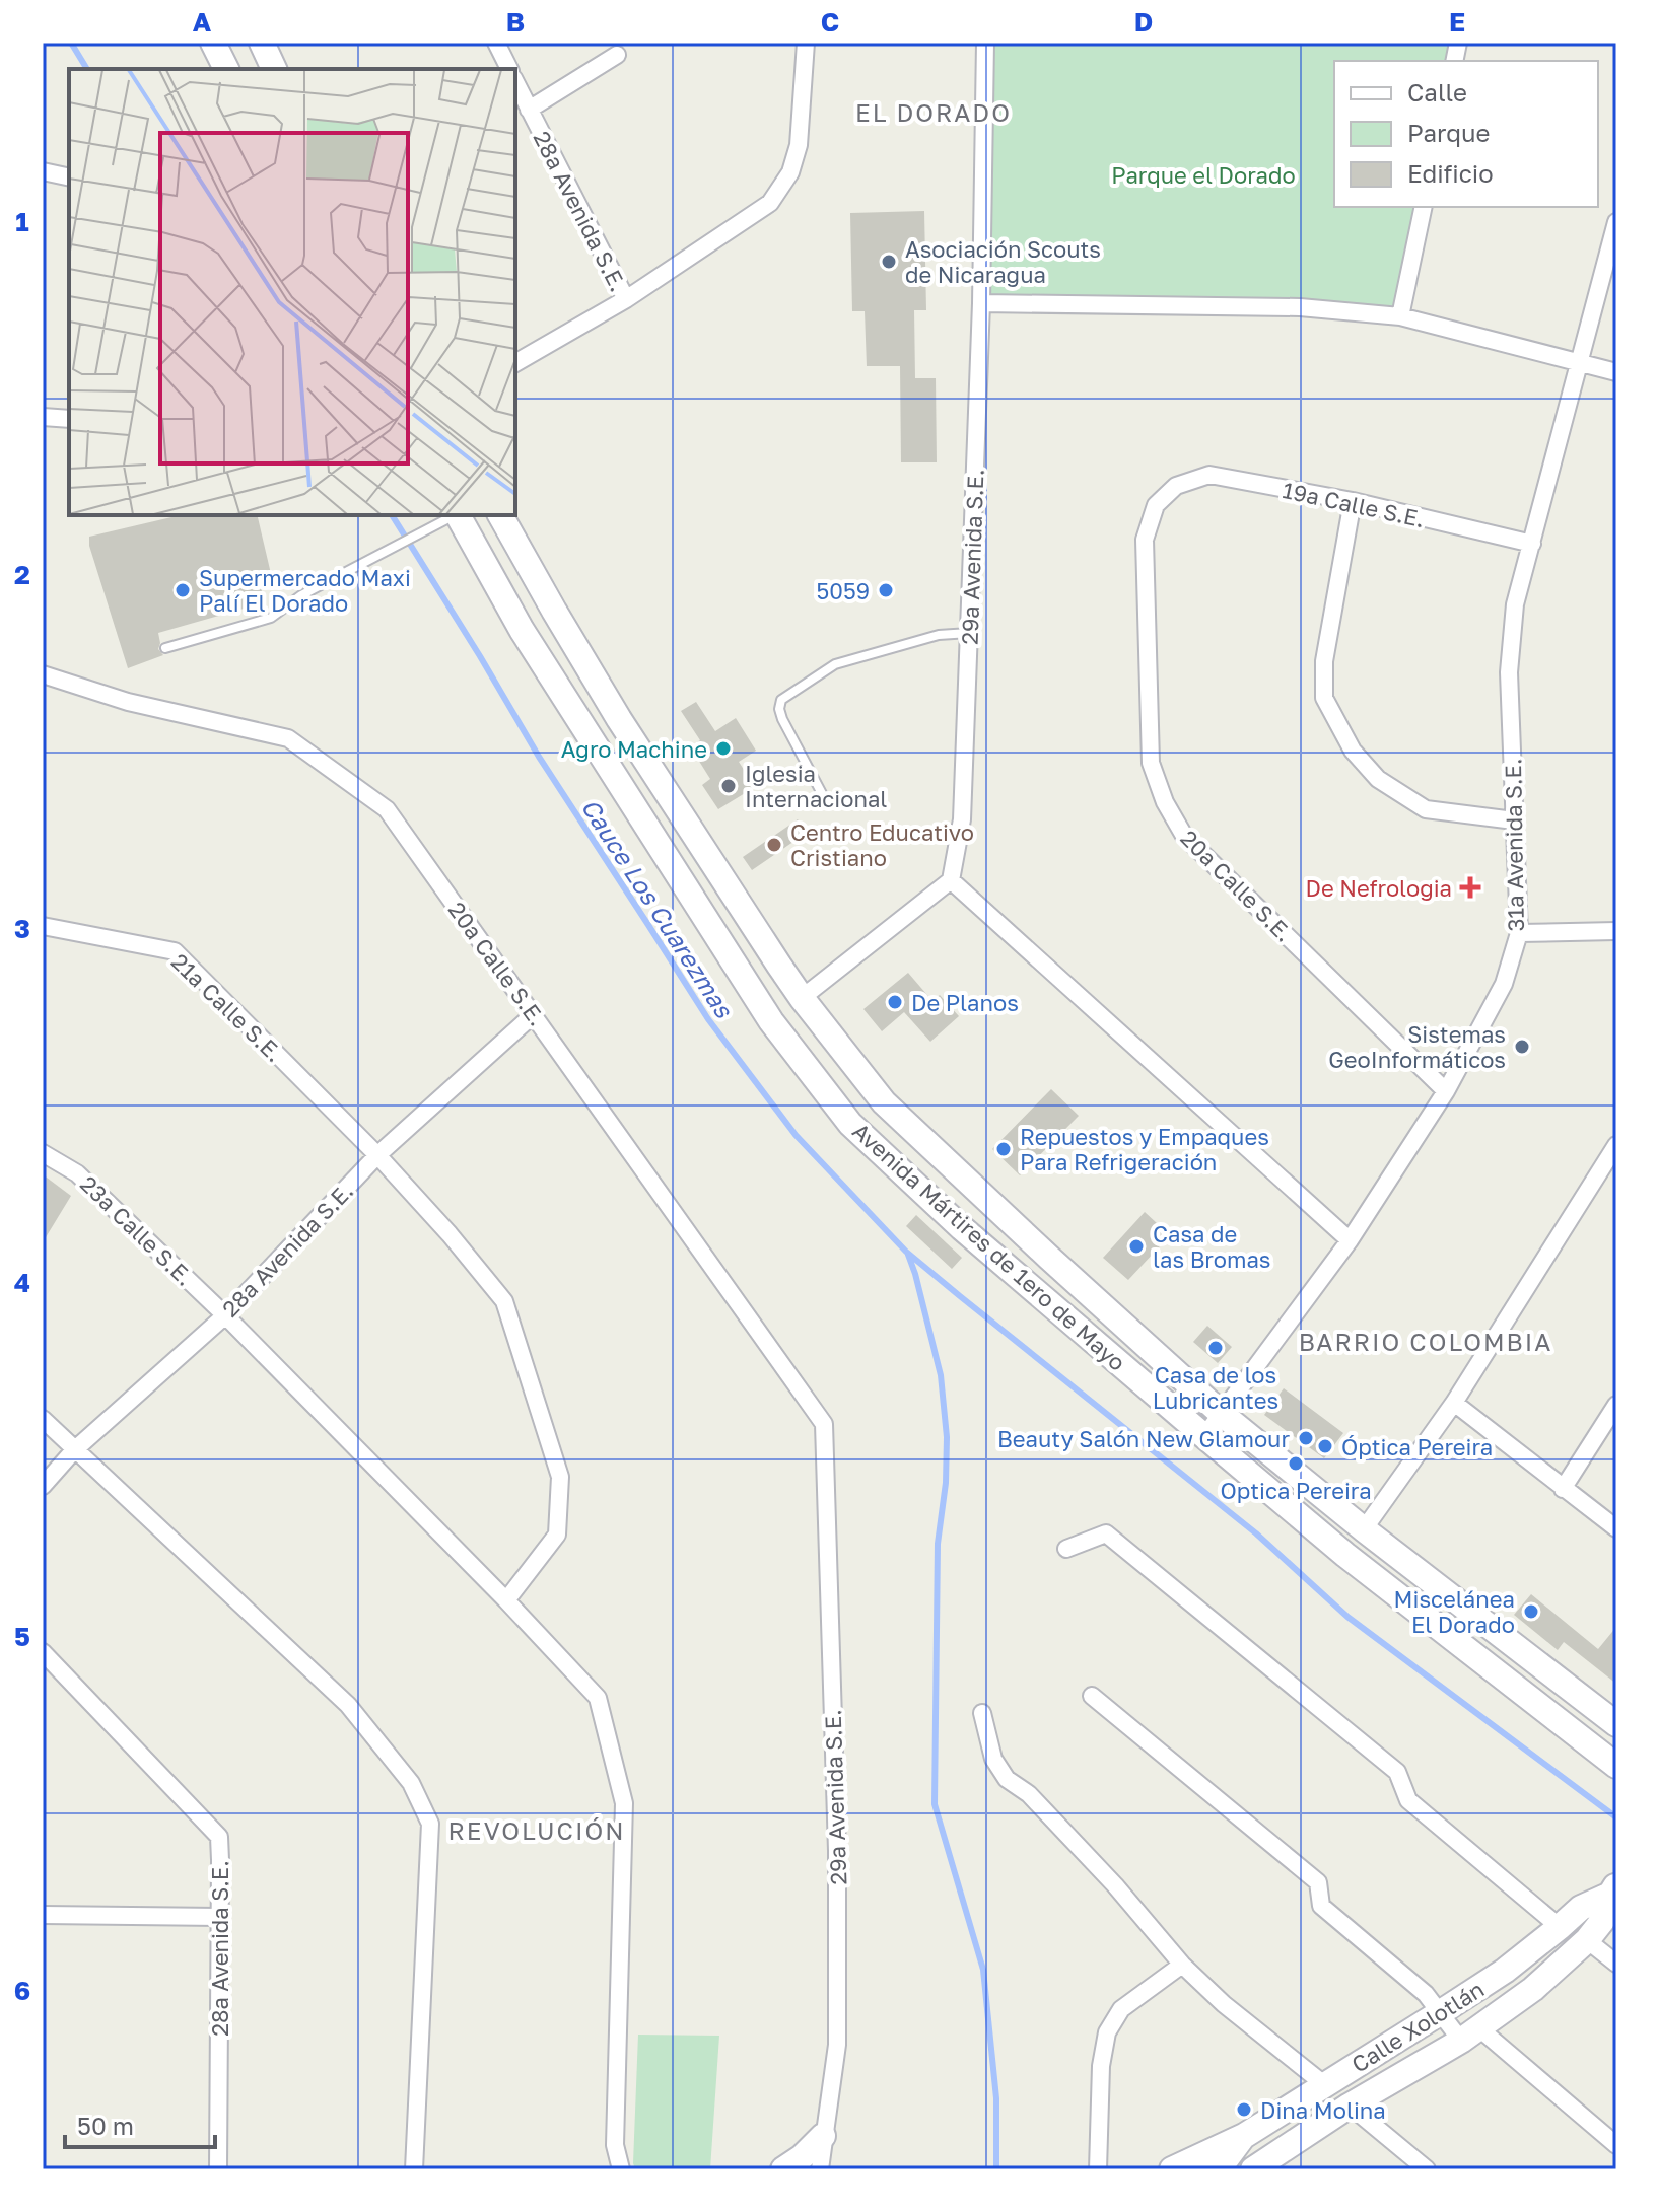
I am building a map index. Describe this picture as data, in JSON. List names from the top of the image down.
{
  "streets": {
    "main road": ["Avenida Mártires de 1ero de Mayo", "Calle Xolotlán"],
    "street": [
      "28a Avenida S.E.",
      "19a Calle S.E.",
      "29a Avenida S.E.",
      "31a Avenida S.E.",
      "20a Calle S.E.",
      "21a Calle S.E.",
      "23a Calle S.E."
    ]
  },
  "crossings": [
    ["28a Avenida S.E.", "20a Calle S.E."],
    ["28a Avenida S.E.", "21a Calle S.E."],
    ["28a Avenida S.E.", "23a Calle S.E."],
    ["19a Calle S.E.", "31a Avenida S.E."],
    ["19a Calle S.E.", "20a Calle S.E."],
    ["29a Avenida S.E.", "20a Calle S.E."],
    ["31a Avenida S.E.", "20a Calle S.E."],
    ["31a Avenida S.E.", "Avenida Mártires de 1ero de Mayo"],
    ["21a Calle S.E.", "23a Calle S.E."]
  ],
  "districts": ["EL DORADO", "BARRIO COLOMBIA", "REVOLUCIÓN"],
  "water": ["Cauce Los Cuarezmas"],
  "parks": ["Parque el Dorado"],
  "places": {
    "other": [
      "Asociación Scouts de Nicaragua",
      "Supermercado Maxi Palí El Dorado",
      "5059",
      "Agro Machine",
      "Iglesia Internacional",
      "Centro Educativo Cristiano",
      "De Planos",
      "Sistemas GeoInformáticos",
      "Repuestos y Empaques Para Refrigeración",
      "Casa de las Bromas",
      "Casa de los Lubricantes",
      "Beauty Salón New Glamour",
      "Óptica Pereira",
      "Optica Pereira",
      "Miscelánea El Dorado",
      "Dina Molina"
    ],
    "health": ["De Nefrologia"]
  },
  "legend": ["Calle", "Parque", "Edificio"],
  "scale_bar": "50 m",
  "grid": {
    "columns": [
      "A",
      "B",
      "C",
      "D",
      "E"
    ],
    "rows": [
      "1",
      "2",
      "3",
      "4",
      "5",
      "6"
    ]
  }
}
